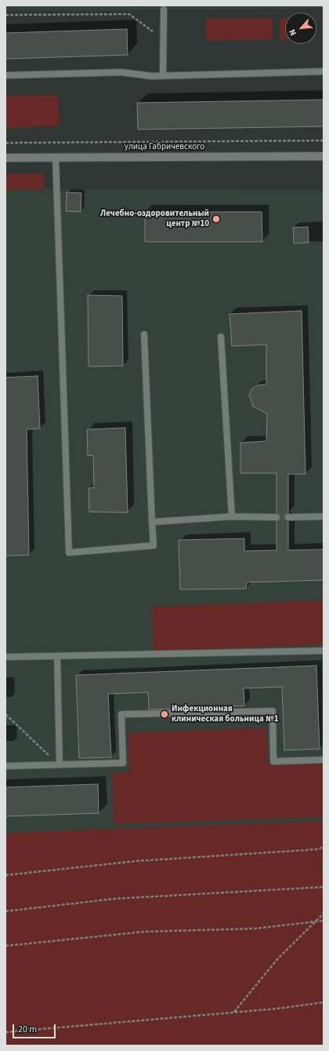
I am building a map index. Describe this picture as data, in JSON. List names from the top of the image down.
{
  "streets": {
    "street": ["улица Габричевского"]
  },
  "places": ["Лечебно-оздоровительный центр №10", "Инфекционная клиническая больница №1"],
  "scale_bar": "20 m",
  "north": "bottom left"
}
